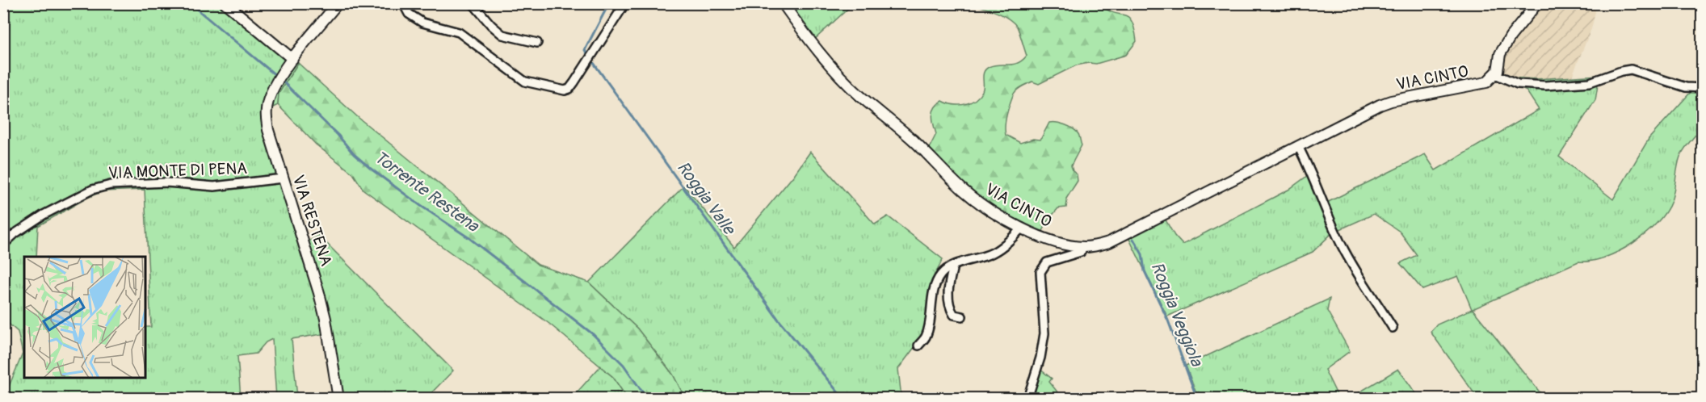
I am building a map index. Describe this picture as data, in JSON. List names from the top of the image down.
{
  "streets": {
    "street": ["VIA CINTO", "VIA MONTE DI PENA", "VIA RESTENA"]
  },
  "crossings": [
    ["VIA MONTE DI PENA", "VIA RESTENA"]
  ],
  "water": ["Torrente Restena", "Roggia Valle", "Roggia Veggiola"]
}
